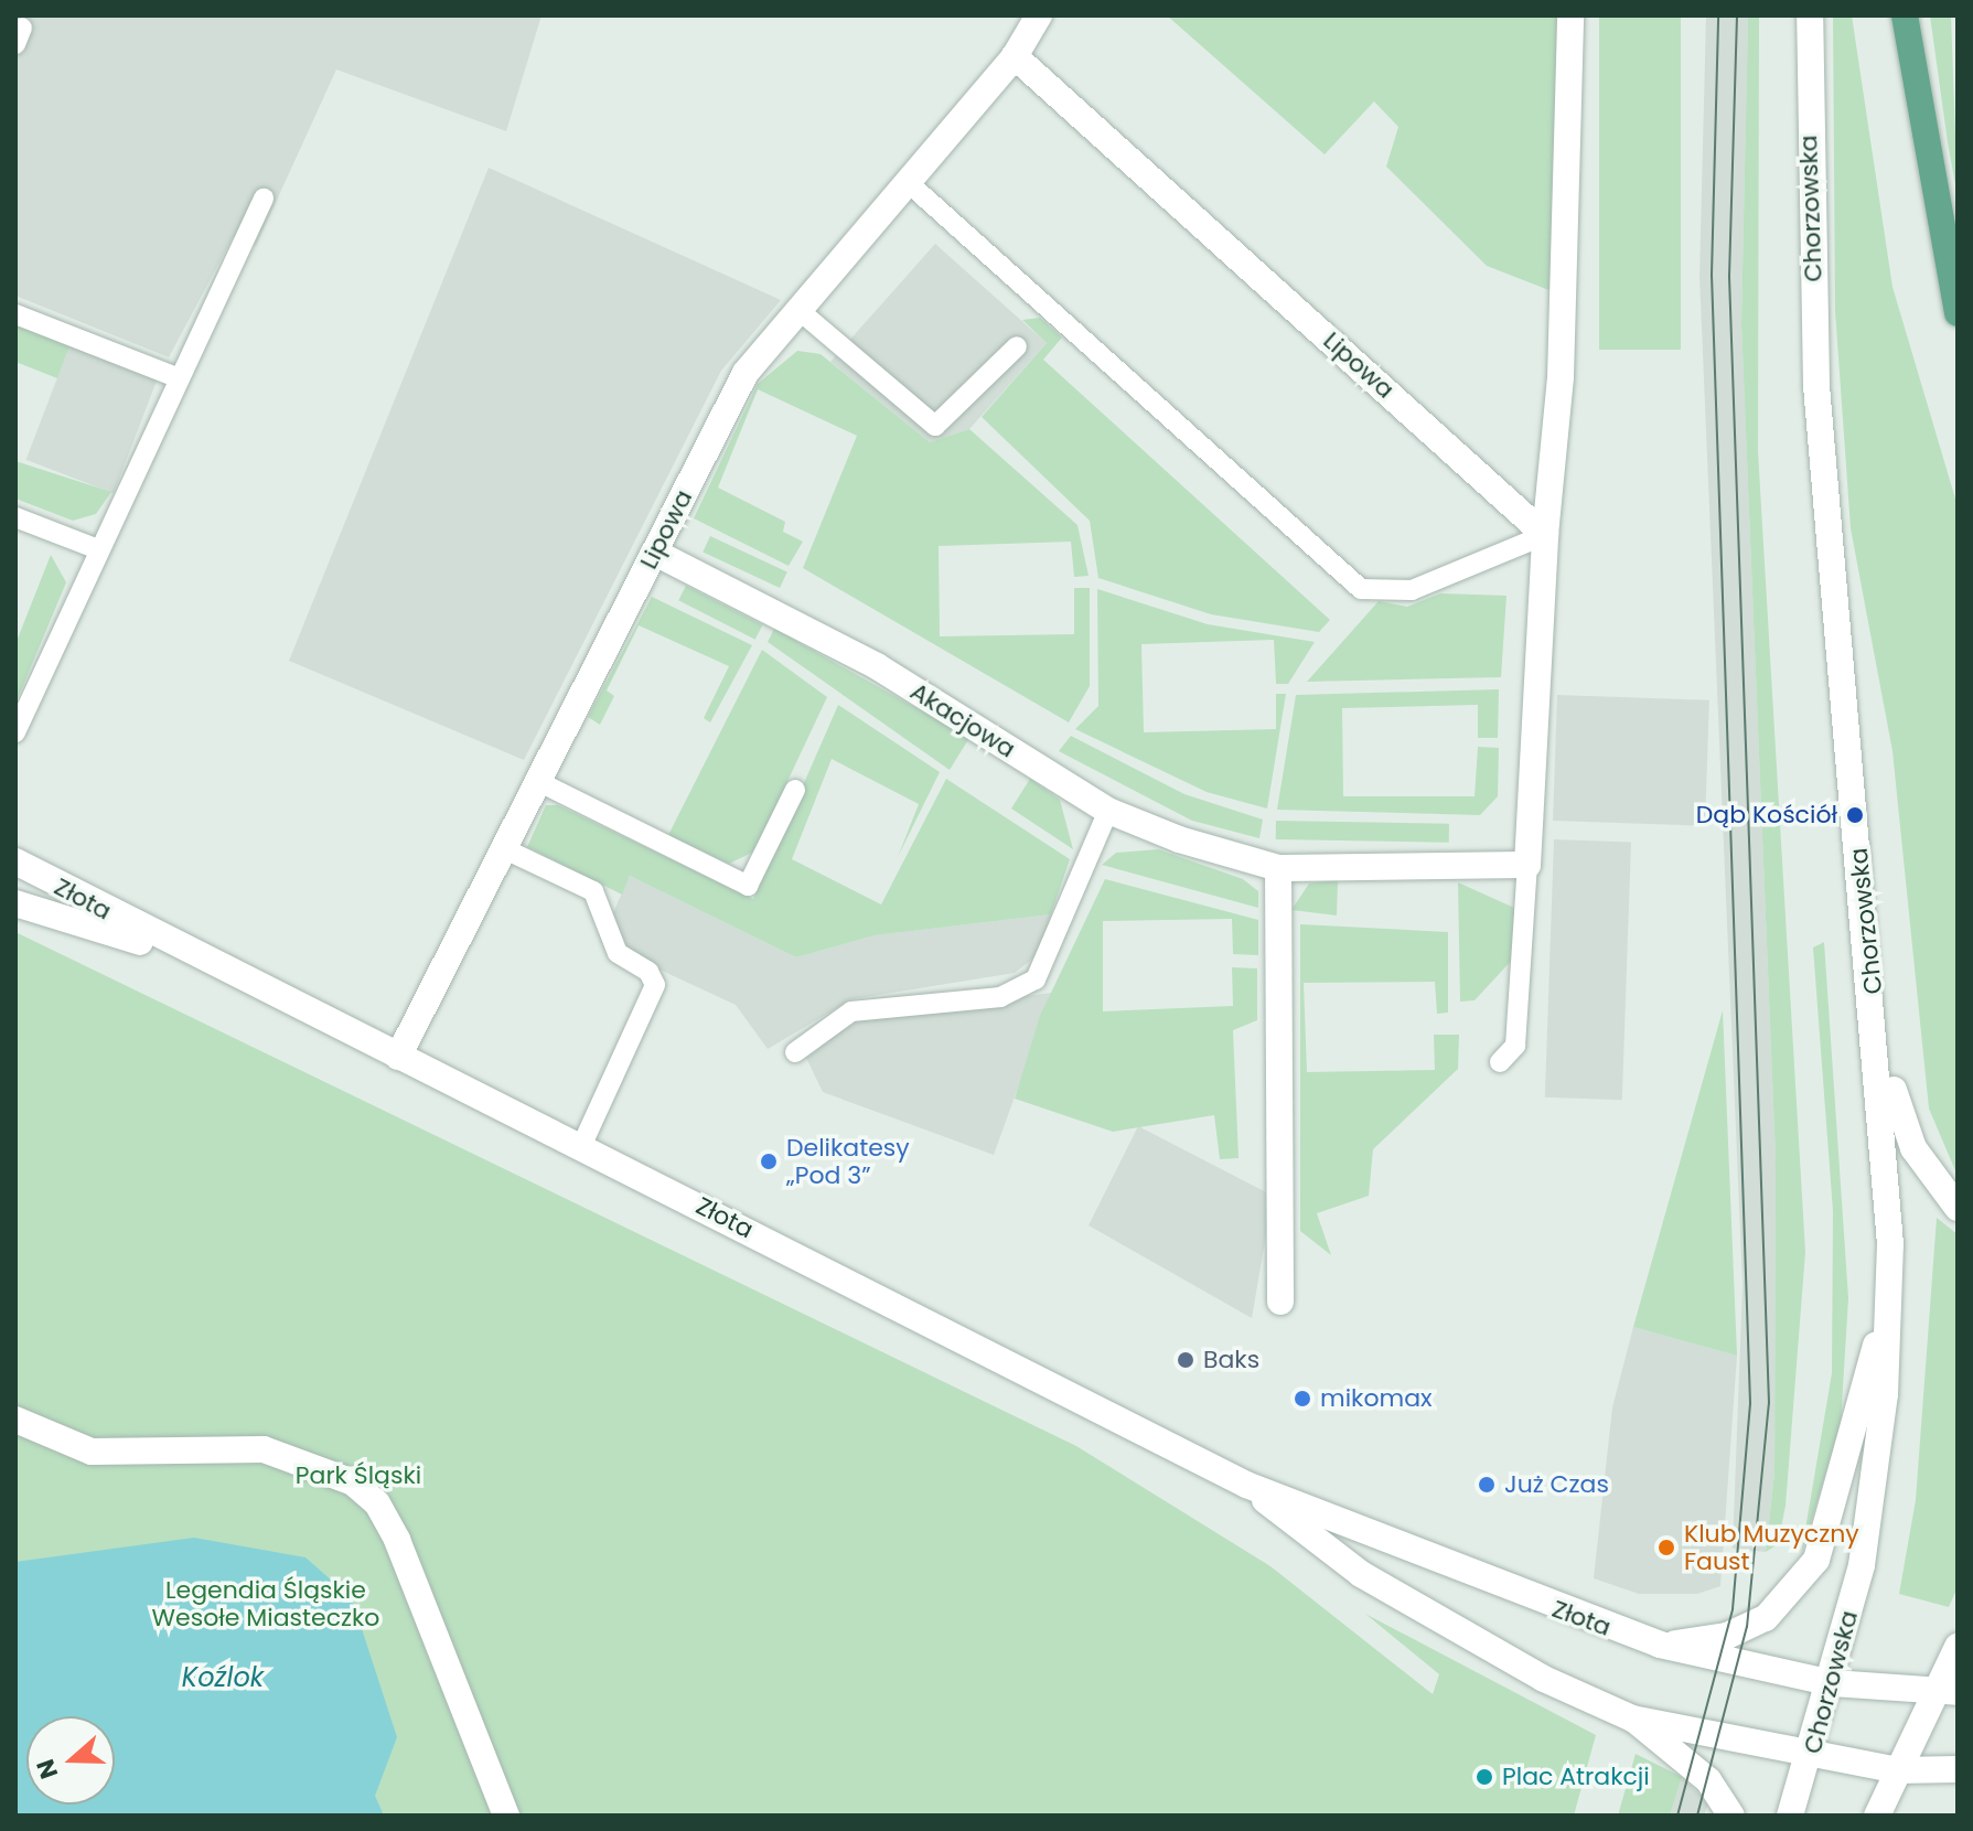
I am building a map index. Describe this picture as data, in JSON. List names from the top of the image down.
{
  "streets": {
    "street": [
      "Chorzowska",
      "Lipowa",
      "Akacjowa",
      "Złota"
    ]
  },
  "crossings": [
    ["Chorzowska", "Złota"],
    ["Lipowa", "Akacjowa"],
    ["Lipowa", "Złota"]
  ],
  "water": ["Koźlok"],
  "parks": ["Park Śląski", "Legendia Śląskie Wesołe Miasteczko"],
  "places": [
    "Dąb Kościół",
    "Delikatesy „Pod 3”",
    "Baks",
    "mikomax",
    "Już Czas",
    "Klub Muzyczny Faust",
    "Plac Atrakcji"
  ],
  "north": "left"
}
